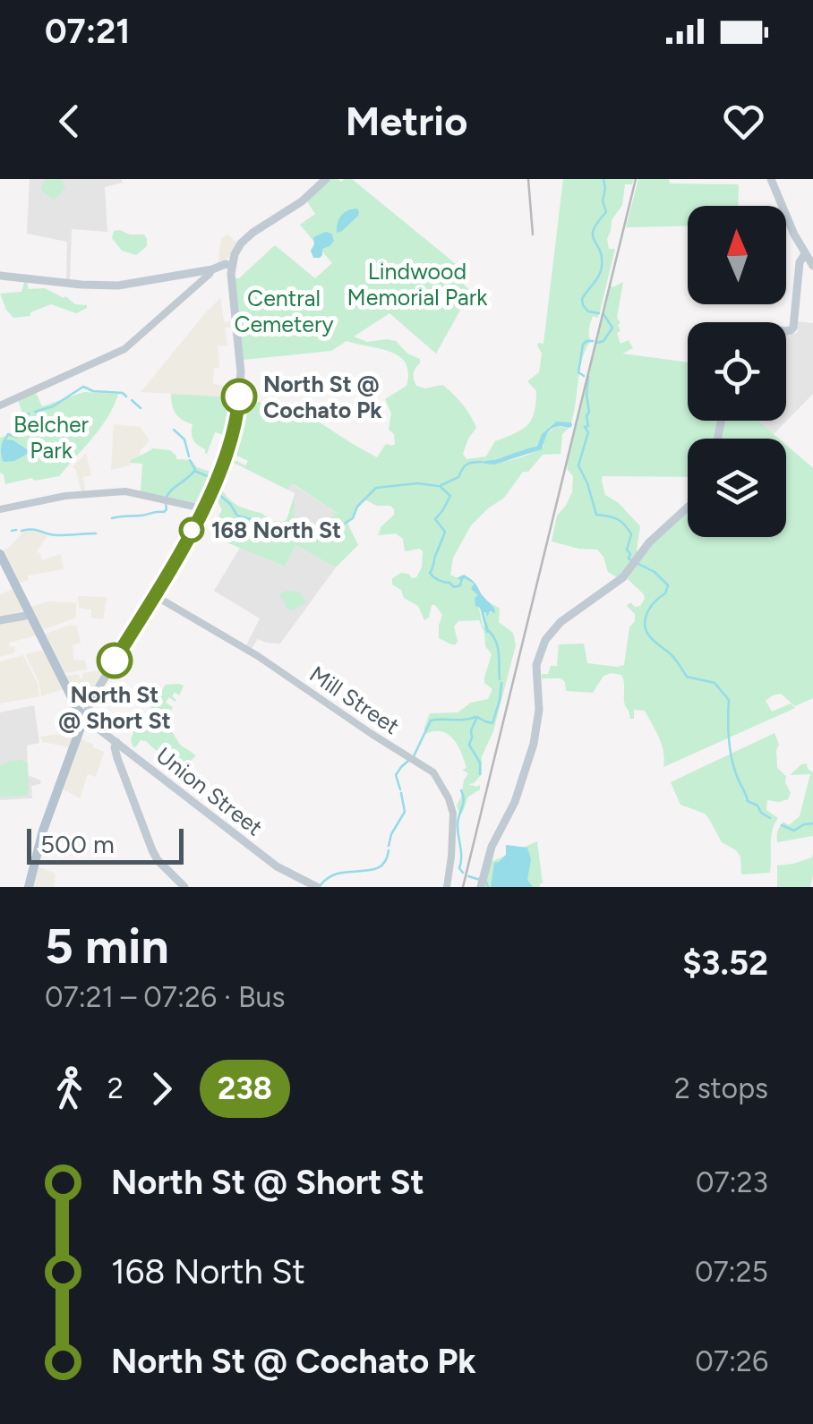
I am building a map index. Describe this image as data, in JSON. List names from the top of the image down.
{
  "streets": {
    "main road": ["Union Street"],
    "street": ["Mill Street"]
  },
  "parks": ["Lindwood Memorial Park", "Central Cemetery", "Belcher Park"],
  "places": ["North St @ Cochato Pk", "168 North St", "North St @ Short St"],
  "lines": ["bus line 238"],
  "scale_bar": "500 m",
  "north": "top",
  "page": {
    "status": "07:21",
    "header": "Metrio",
    "scale": "500 m",
    "heading": ["5 min", "07:21 – 07:26 · Bus", "$3.52"],
    "legs": ["2", "238", "2 stops"],
    "list": [
      {
        "name": "North St @ Short St",
        "value": "07:23"
      },
      {
        "name": "168 North St",
        "value": "07:25"
      },
      {
        "name": "North St @ Cochato Pk",
        "value": "07:26"
      }
    ]
  }
}
